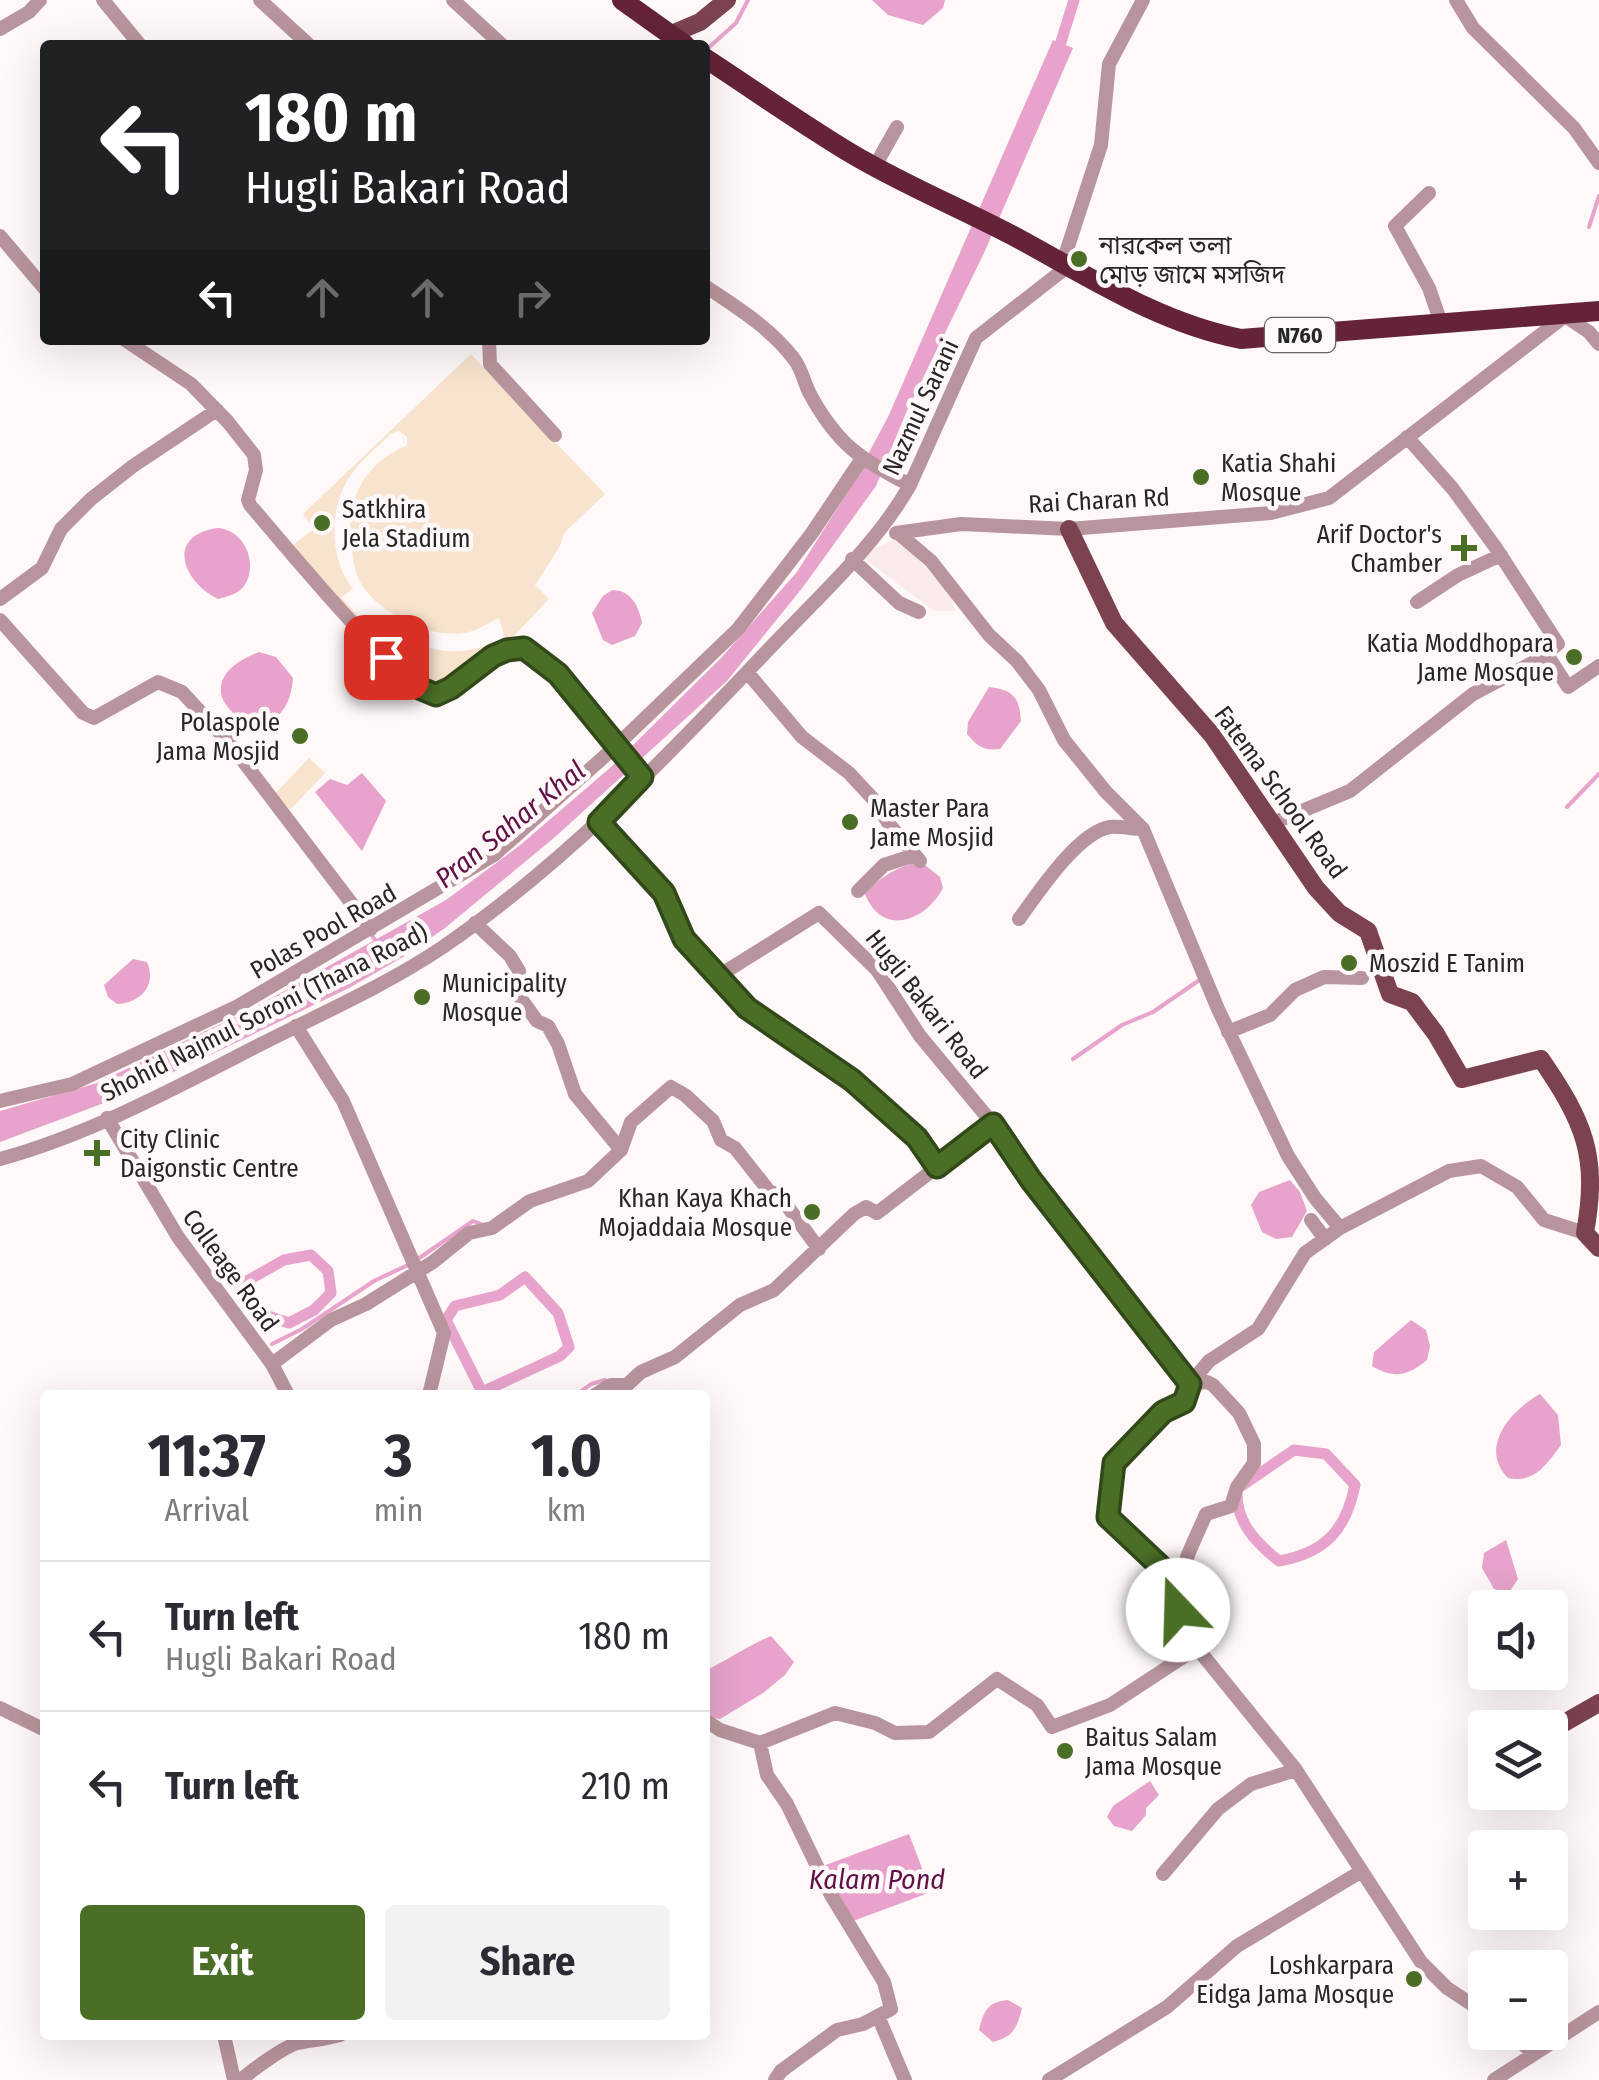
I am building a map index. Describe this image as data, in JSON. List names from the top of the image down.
{
  "streets": {
    "highway": ["N760"],
    "main road": ["Fatema School Road"],
    "street": [
      "Nazmul Sarani",
      "Rai Charan Rd",
      "Polas Pool Road",
      "Hugli Bakari Road",
      "Shohid Najmul Soroni (Thana Road)",
      "Colleage Road"
    ]
  },
  "crossings": [
    ["N760", "Nazmul Sarani"],
    ["N760", "Rai Charan Rd"],
    ["Nazmul Sarani", "Rai Charan Rd"],
    ["Nazmul Sarani", "Shohid Najmul Soroni (Thana Road)"],
    ["Rai Charan Rd", "Fatema School Road"],
    ["Rai Charan Rd", "Shohid Najmul Soroni (Thana Road)"],
    ["Shohid Najmul Soroni (Thana Road)", "Colleage Road"]
  ],
  "water": ["Pran Sahar Khal", "Kalam Pond"],
  "places": {
    "other": [
      "নারকেল তলা মোড় জামে মসজিদ",
      "Katia Shahi Mosque",
      "Satkhira Jela Stadium",
      "Katia Moddhopara Jame Mosque",
      "Polaspole Jama Mosjid",
      "Master Para Jame Mosjid",
      "Moszid E Tanim",
      "Municipality Mosque",
      "Khan Kaya Khach Mojaddaia Mosque",
      "Baitus Salam Jama Mosque",
      "Loshkarpara Eidga Jama Mosque"
    ],
    "health": ["Arif Doctor's Chamber", "City Clinic Daigonstic Centre"]
  },
  "page": {
    "turn": ["180 m", "Hugli Bakari Road"],
    "eta": [
      "11:37",
      "Arrival",
      "3",
      "min",
      "1.0",
      "km"
    ],
    "list": [
      {
        "name": "Turn left",
        "note": "Hugli Bakari Road",
        "value": "180 m"
      },
      {
        "name": "Turn left",
        "value": "210 m"
      }
    ],
    "map_buttons": ["+", "−"],
    "buttons": ["Exit", "Share"]
  }
}
